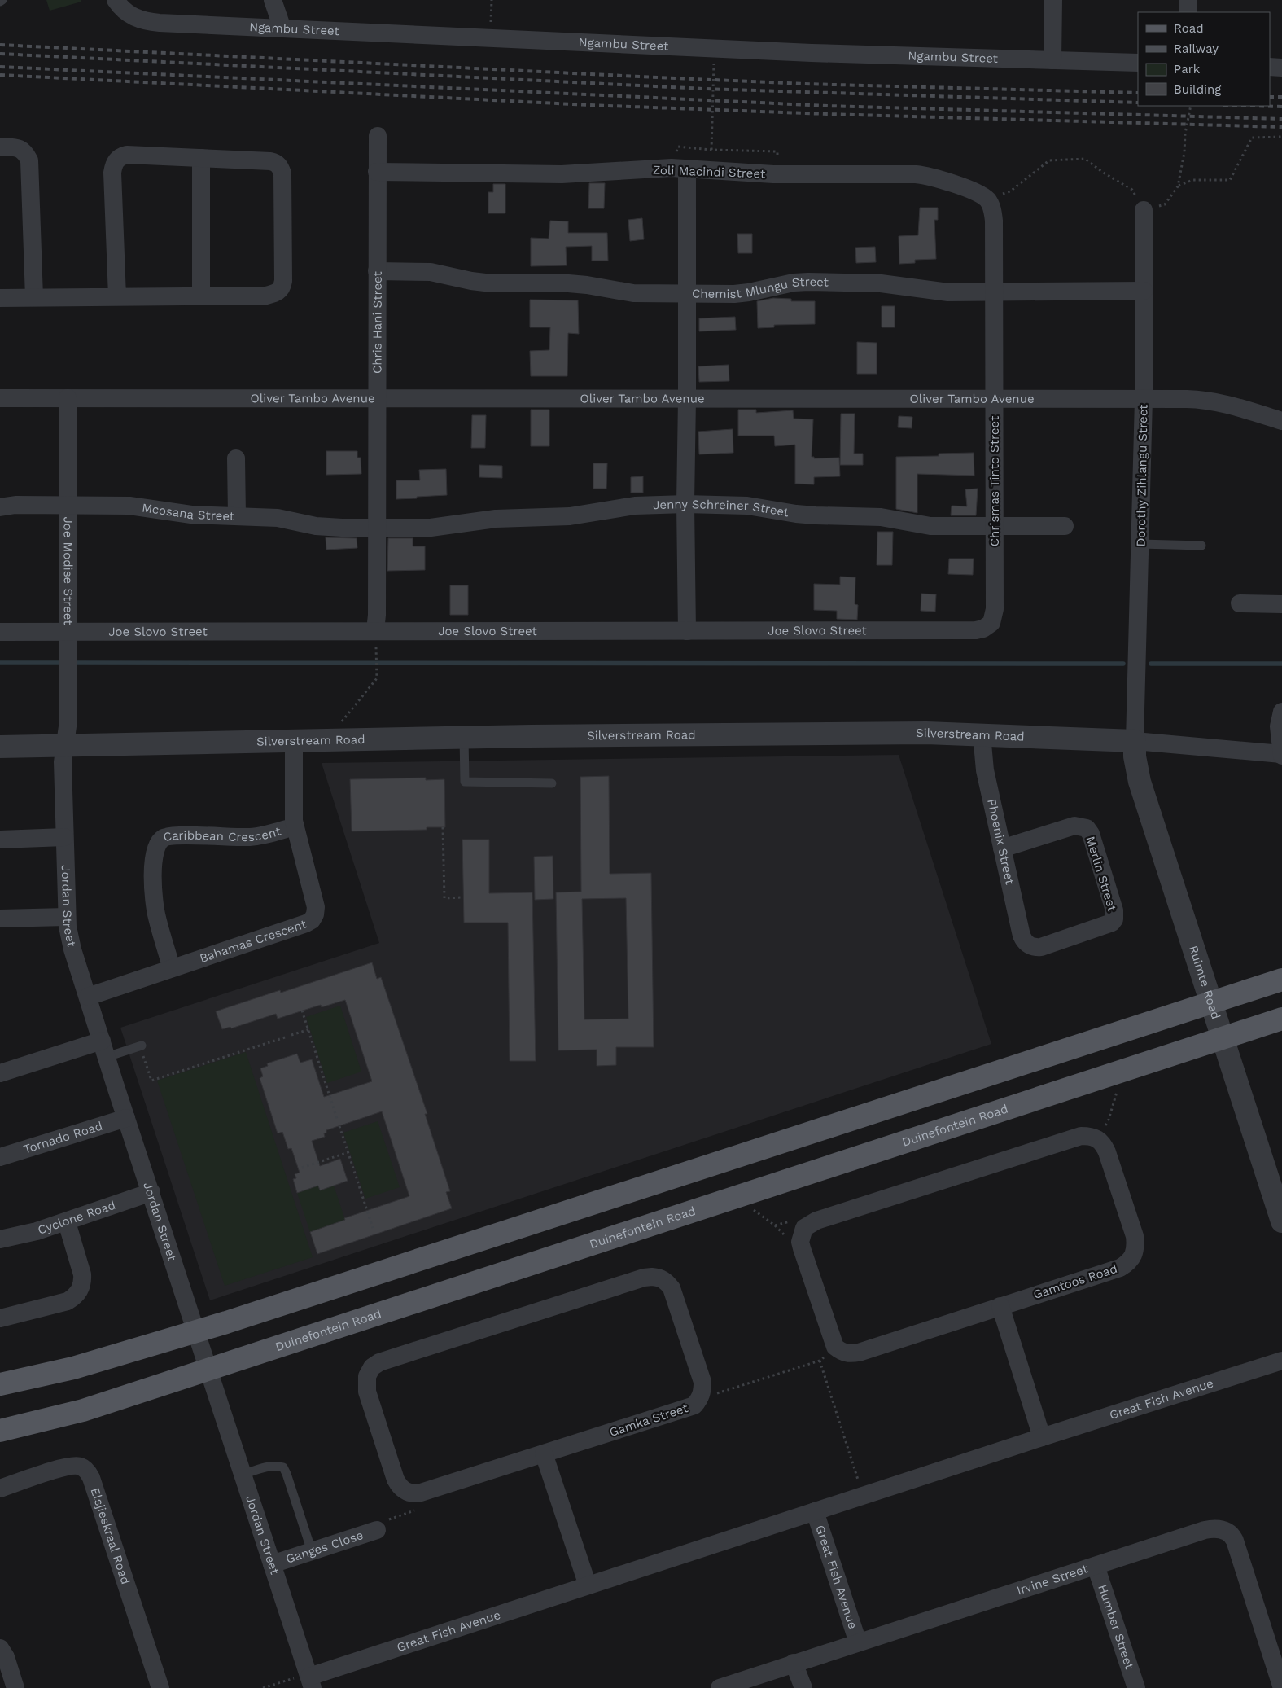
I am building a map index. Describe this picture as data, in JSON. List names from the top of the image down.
{
  "streets": {
    "main road": ["Duinefontein Road"],
    "street": [
      "Ngambu Street",
      "Zoli Macindi Street",
      "Chemist Mlungu Street",
      "Chris Hani Street",
      "Oliver Tambo Avenue",
      "Dorothy Zihlangu Street",
      "Chrismas Tinto Street",
      "Jenny Schreiner Street",
      "Mcosana Street",
      "Joe Modise Street",
      "Joe Slovo Street",
      "Silverstream Road",
      "Caribbean Crescent",
      "Phoenix Street",
      "Merlin Street",
      "Jordan Street",
      "Bahamas Crescent",
      "Ruimte Road",
      "Tornado Road",
      "Cyclone Road",
      "Gamtoos Road",
      "Great Fish Avenue",
      "Gamka Street",
      "Elsjieskraal Road",
      "Ganges Close",
      "Irvine Street",
      "Humber Street"
    ]
  },
  "crossings": [
    ["Zoli Macindi Street", "Chris Hani Street"],
    ["Zoli Macindi Street", "Chrismas Tinto Street"],
    ["Chemist Mlungu Street", "Chris Hani Street"],
    ["Chemist Mlungu Street", "Dorothy Zihlangu Street"],
    ["Chemist Mlungu Street", "Chrismas Tinto Street"],
    ["Chris Hani Street", "Oliver Tambo Avenue"],
    ["Chris Hani Street", "Jenny Schreiner Street"],
    ["Chris Hani Street", "Mcosana Street"],
    ["Chris Hani Street", "Joe Slovo Street"],
    ["Oliver Tambo Avenue", "Dorothy Zihlangu Street"],
    ["Oliver Tambo Avenue", "Chrismas Tinto Street"],
    ["Oliver Tambo Avenue", "Joe Modise Street"],
    ["Dorothy Zihlangu Street", "Silverstream Road"],
    ["Dorothy Zihlangu Street", "Ruimte Road"],
    ["Chrismas Tinto Street", "Jenny Schreiner Street"],
    ["Chrismas Tinto Street", "Joe Slovo Street"],
    ["Jenny Schreiner Street", "Mcosana Street"],
    ["Mcosana Street", "Joe Modise Street"],
    ["Joe Modise Street", "Joe Slovo Street"],
    ["Joe Modise Street", "Silverstream Road"],
    ["Joe Modise Street", "Jordan Street"],
    ["Silverstream Road", "Phoenix Street"],
    ["Silverstream Road", "Jordan Street"],
    ["Silverstream Road", "Bahamas Crescent"],
    ["Silverstream Road", "Ruimte Road"],
    ["Caribbean Crescent", "Bahamas Crescent"],
    ["Phoenix Street", "Merlin Street"],
    ["Jordan Street", "Bahamas Crescent"],
    ["Jordan Street", "Duinefontein Road"],
    ["Jordan Street", "Tornado Road"],
    ["Jordan Street", "Cyclone Road"],
    ["Jordan Street", "Great Fish Avenue"],
    ["Jordan Street", "Ganges Close"],
    ["Ruimte Road", "Duinefontein Road"],
    ["Great Fish Avenue", "Irvine Street"],
    ["Irvine Street", "Humber Street"]
  ],
  "legend": [
    "Road",
    "Railway",
    "Park",
    "Building"
  ]
}
